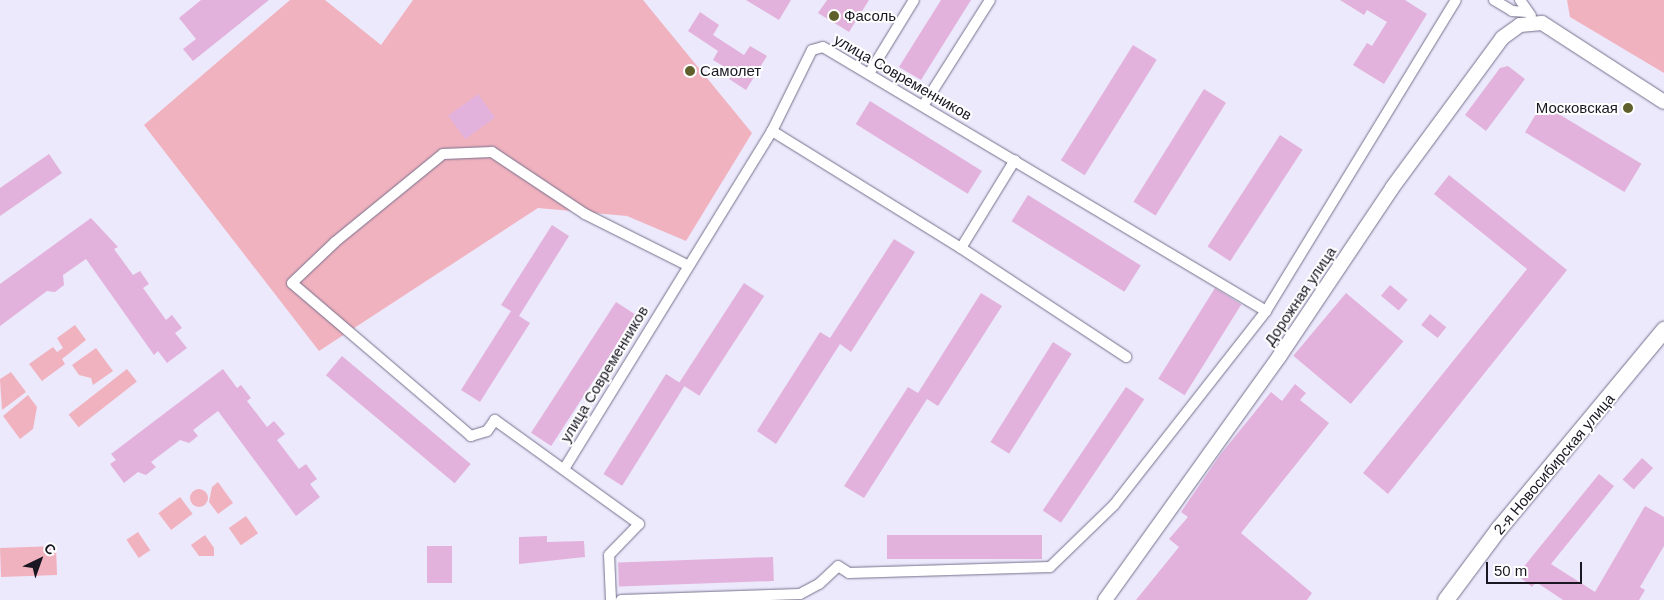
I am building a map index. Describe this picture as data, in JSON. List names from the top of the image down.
{
  "streets": {
    "main road": ["2-я Новосибирская улица"],
    "street": ["улица Современников", "Дорожная улица"]
  },
  "places": ["Фасоль", "Самолет", "Московская"],
  "scale_bar": "50 m",
  "north": "top right"
}
